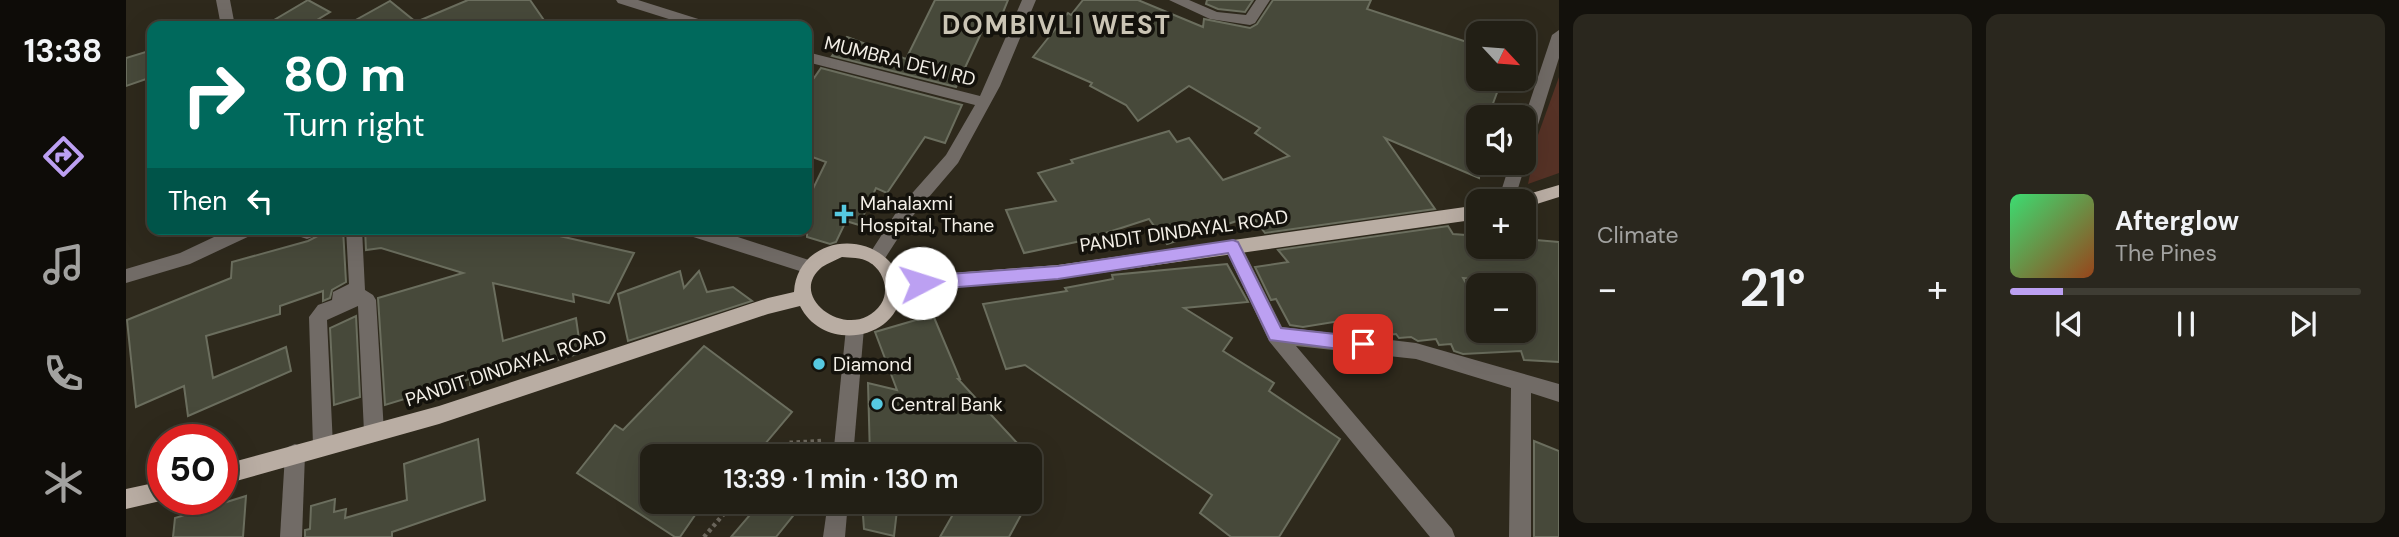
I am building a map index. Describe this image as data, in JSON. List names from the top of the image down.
{
  "streets": {
    "main road": ["PANDIT DINDAYAL ROAD"],
    "street": ["MUMBRA DEVI RD"]
  },
  "districts": ["DOMBIVLI WEST"],
  "places": {
    "health": ["Mahalaxmi Hospital, Thane"],
    "other": ["Diamond", "Central Bank"]
  },
  "north": "bottom right",
  "page": {
    "tabs": "13:38",
    "tile": "Climate",
    "map_buttons": ["+", "−"],
    "turn": ["80 m", "Turn right"],
    "then": "Then",
    "song": ["Afterglow", "The Pines"],
    "heat": ["−", "21°", "+"],
    "limit": "50",
    "trip": "13:39 · 1 min · 130 m"
  }
}
